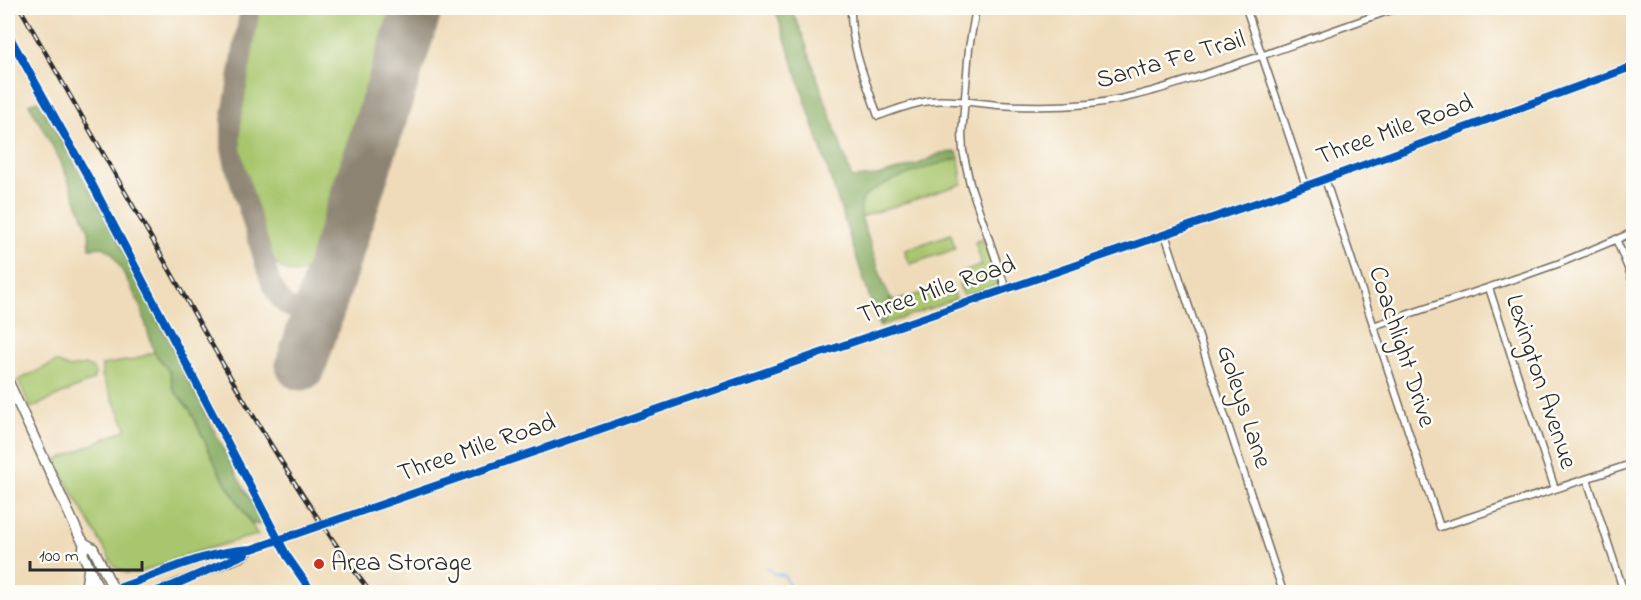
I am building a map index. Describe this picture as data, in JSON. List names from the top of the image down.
{
  "streets": {
    "street": [
      "Santa Fe Trail",
      "Three Mile Road",
      "Coachlight Drive",
      "Lexington Avenue",
      "Goleys Lane"
    ]
  },
  "crossings": [
    ["Three Mile Road", "Coachlight Drive"],
    ["Three Mile Road", "Goleys Lane"],
    ["Coachlight Drive", "Lexington Avenue"]
  ],
  "places": ["Area Storage"],
  "scale_bar": "100 m"
}
